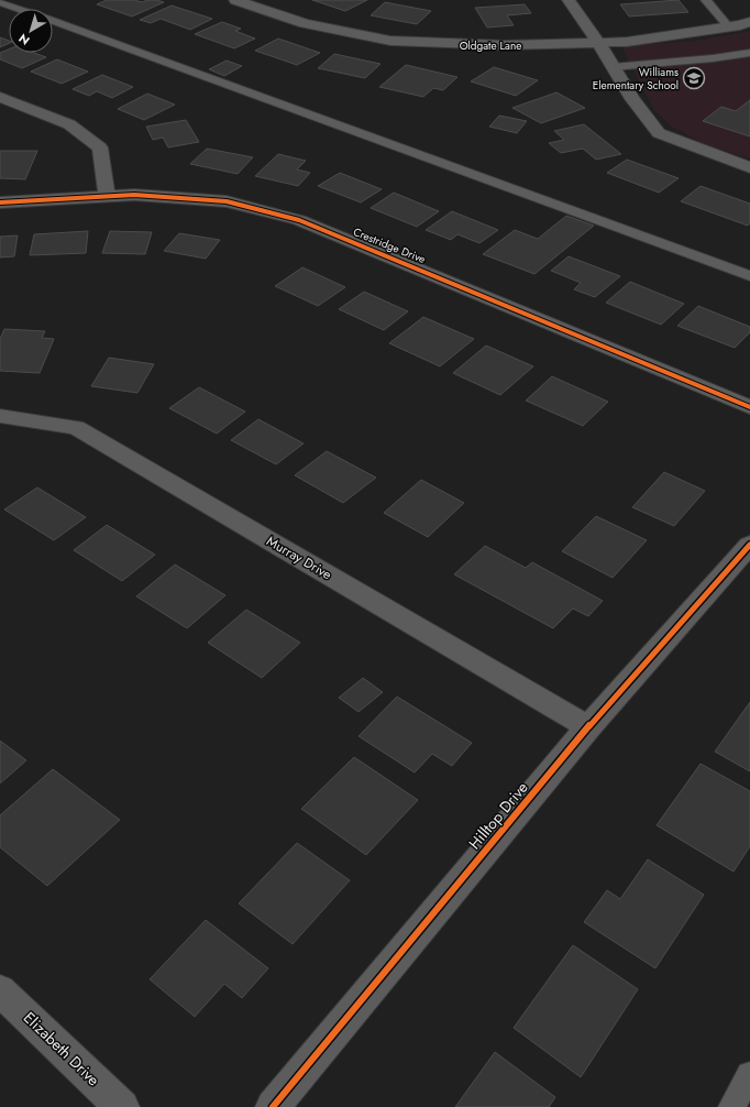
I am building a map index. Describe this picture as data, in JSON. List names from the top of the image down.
{
  "streets": {
    "street": [
      "Oldgate Lane",
      "Crestridge Drive",
      "Murray Drive",
      "Hilltop Drive",
      "Elizabeth Drive"
    ]
  },
  "crossings": [
    ["Murray Drive", "Hilltop Drive"]
  ],
  "places": {
    "school or university": ["Williams Elementary School"]
  },
  "north": "bottom left"
}
